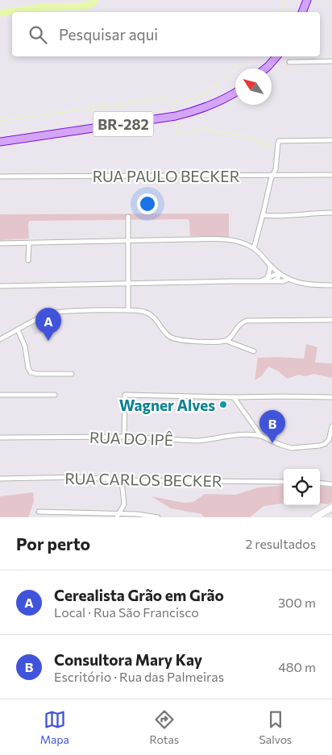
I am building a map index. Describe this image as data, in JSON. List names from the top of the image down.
{
  "streets": {
    "highway": ["BR-282"],
    "street": ["RUA PAULO BECKER", "RUA DO IPÊ", "RUA CARLOS BECKER"]
  },
  "places": ["Wagner Alves"],
  "north": "top left",
  "page": {
    "search": "Pesquisar aqui",
    "pins": ["A", "B"],
    "heading": ["Por perto", "2 resultados"],
    "list": [
      {
        "mark": "A",
        "name": "Cerealista Grão em Grão",
        "note": "Local · Rua São Francisco",
        "value": "300 m"
      },
      {
        "mark": "B",
        "name": "Consultora Mary Kay",
        "note": "Escritório · Rua das Palmeiras",
        "value": "480 m"
      }
    ],
    "nav": ["Mapa", "Rotas", "Salvos"]
  }
}
